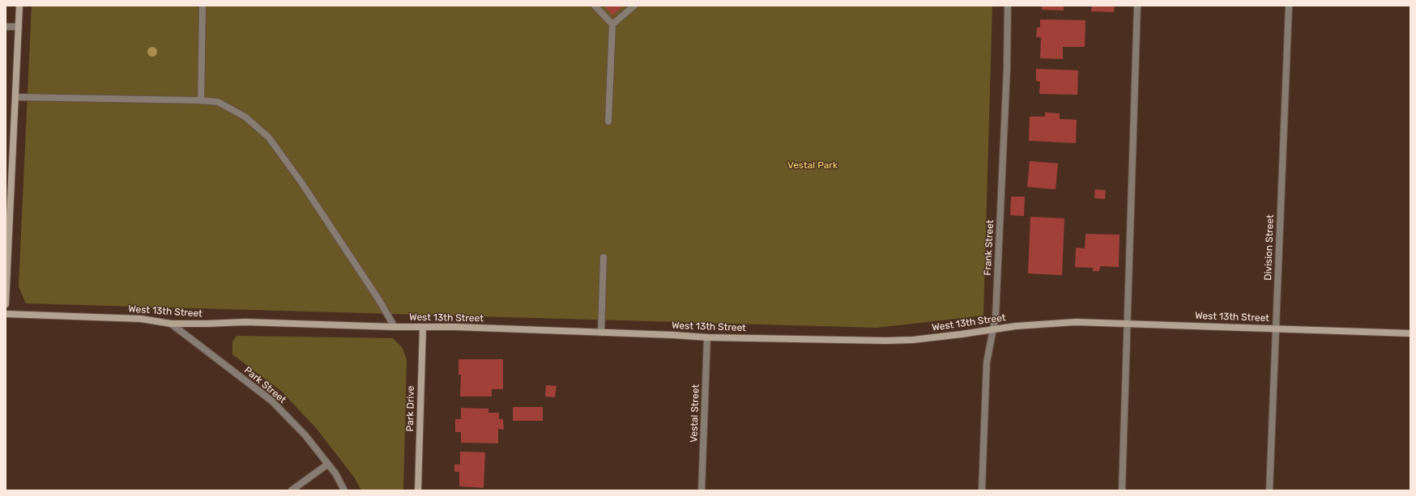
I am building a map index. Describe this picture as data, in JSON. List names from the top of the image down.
{
  "streets": {
    "street": [
      "Frank Street",
      "Division Street",
      "West 13th Street",
      "Park Street",
      "Park Drive",
      "Vestal Street"
    ]
  },
  "crossings": [
    ["Frank Street", "West 13th Street"],
    ["Division Street", "West 13th Street"],
    ["West 13th Street", "Park Street"],
    ["West 13th Street", "Park Drive"],
    ["West 13th Street", "Vestal Street"]
  ],
  "parks": ["Vestal Park"]
}
